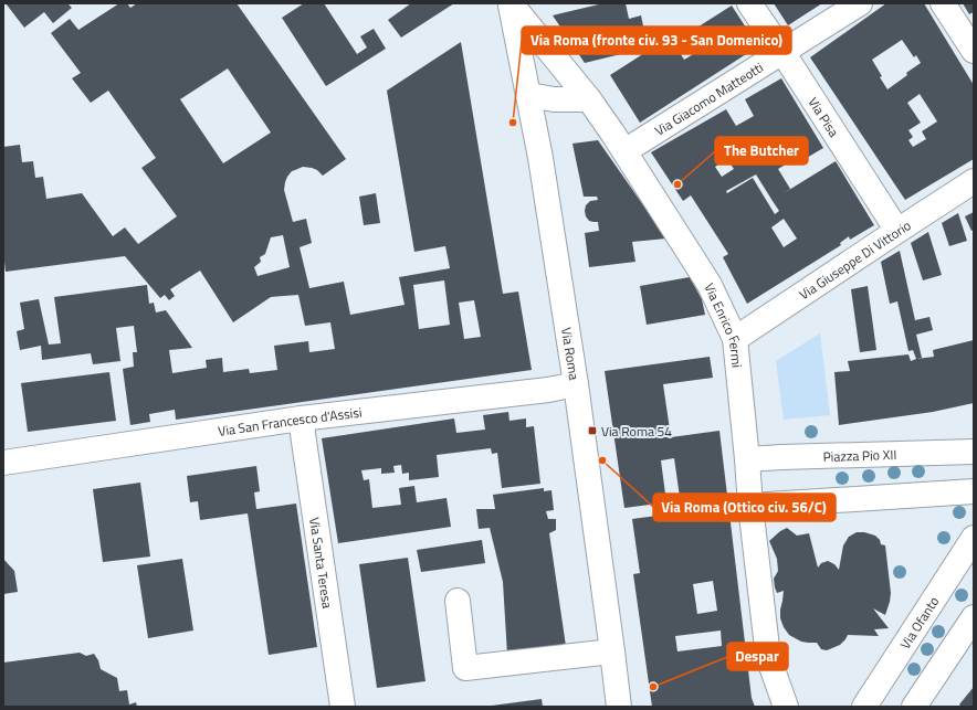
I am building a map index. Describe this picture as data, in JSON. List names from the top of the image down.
{
  "streets": {
    "street": [
      "Via Giacomo Matteotti",
      "Via Pisa",
      "Via Giuseppe Di Vittorio",
      "Via Enrico Fermi",
      "Via Roma",
      "Via San Francesco d'Assisi",
      "Piazza Pio XII",
      "Via Santa Teresa",
      "Via Ofanto"
    ]
  },
  "crossings": [
    ["Via Giacomo Matteotti", "Via Pisa"],
    ["Via Giacomo Matteotti", "Via Enrico Fermi"],
    ["Via Pisa", "Via Giuseppe Di Vittorio"],
    ["Via Giuseppe Di Vittorio", "Via Enrico Fermi"],
    ["Via Enrico Fermi", "Via Roma"],
    ["Via Enrico Fermi", "Piazza Pio XII"],
    ["Via Roma", "Via San Francesco d'Assisi"],
    ["Via San Francesco d'Assisi", "Via Santa Teresa"]
  ],
  "places": {
    "other": [
      "Via Roma (fronte civ. 93 - San Domenico)",
      "The Butcher",
      "Via Roma (Ottico civ. 56/C)",
      "Despar"
    ],
    "transit": ["Via Roma 54"]
  }
}
